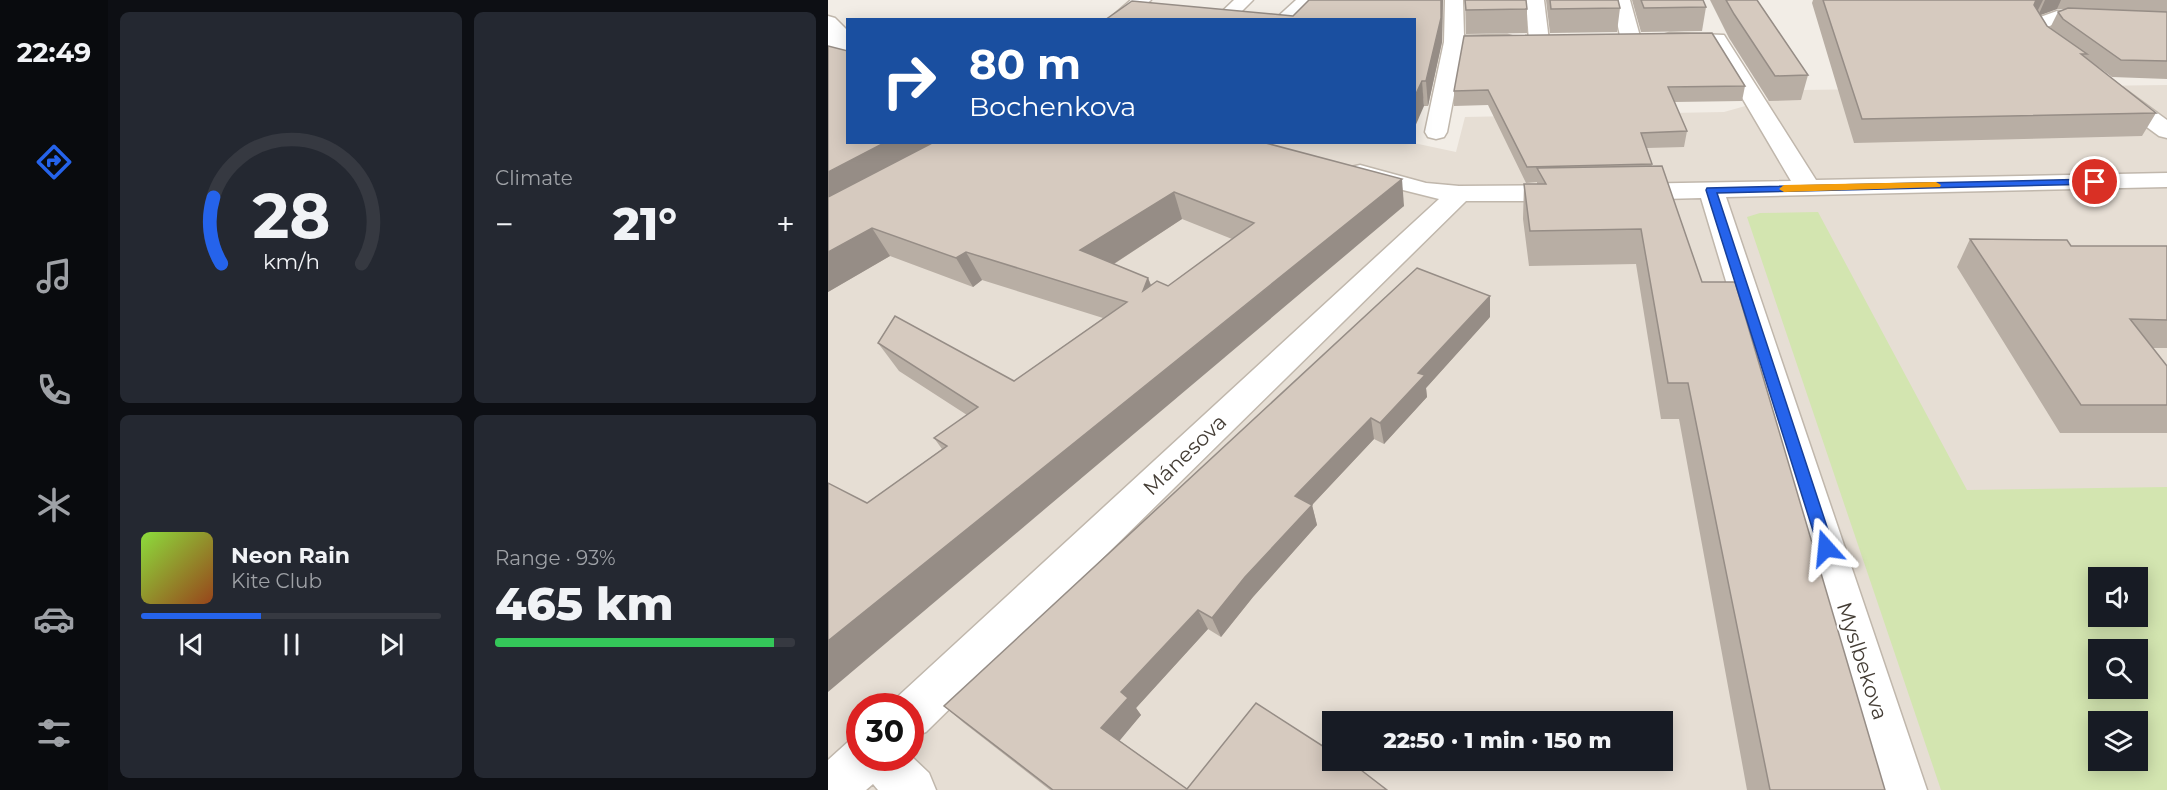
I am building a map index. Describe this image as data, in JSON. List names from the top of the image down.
{
  "streets": {
    "street": ["Mánesova", "Myslbekova"]
  },
  "page": {
    "tabs": "22:49",
    "tile": [
      "Climate",
      ["Range · 93%", "465 km"]
    ],
    "turn": ["80 m", "Bochenkova"],
    "heat": ["−", "21°", "+"],
    "song": ["Neon Rain", "Kite Club"],
    "limit": "30",
    "trip": "22:50 · 1 min · 150 m",
    "gauge": ["28", "km/h"]
  }
}
